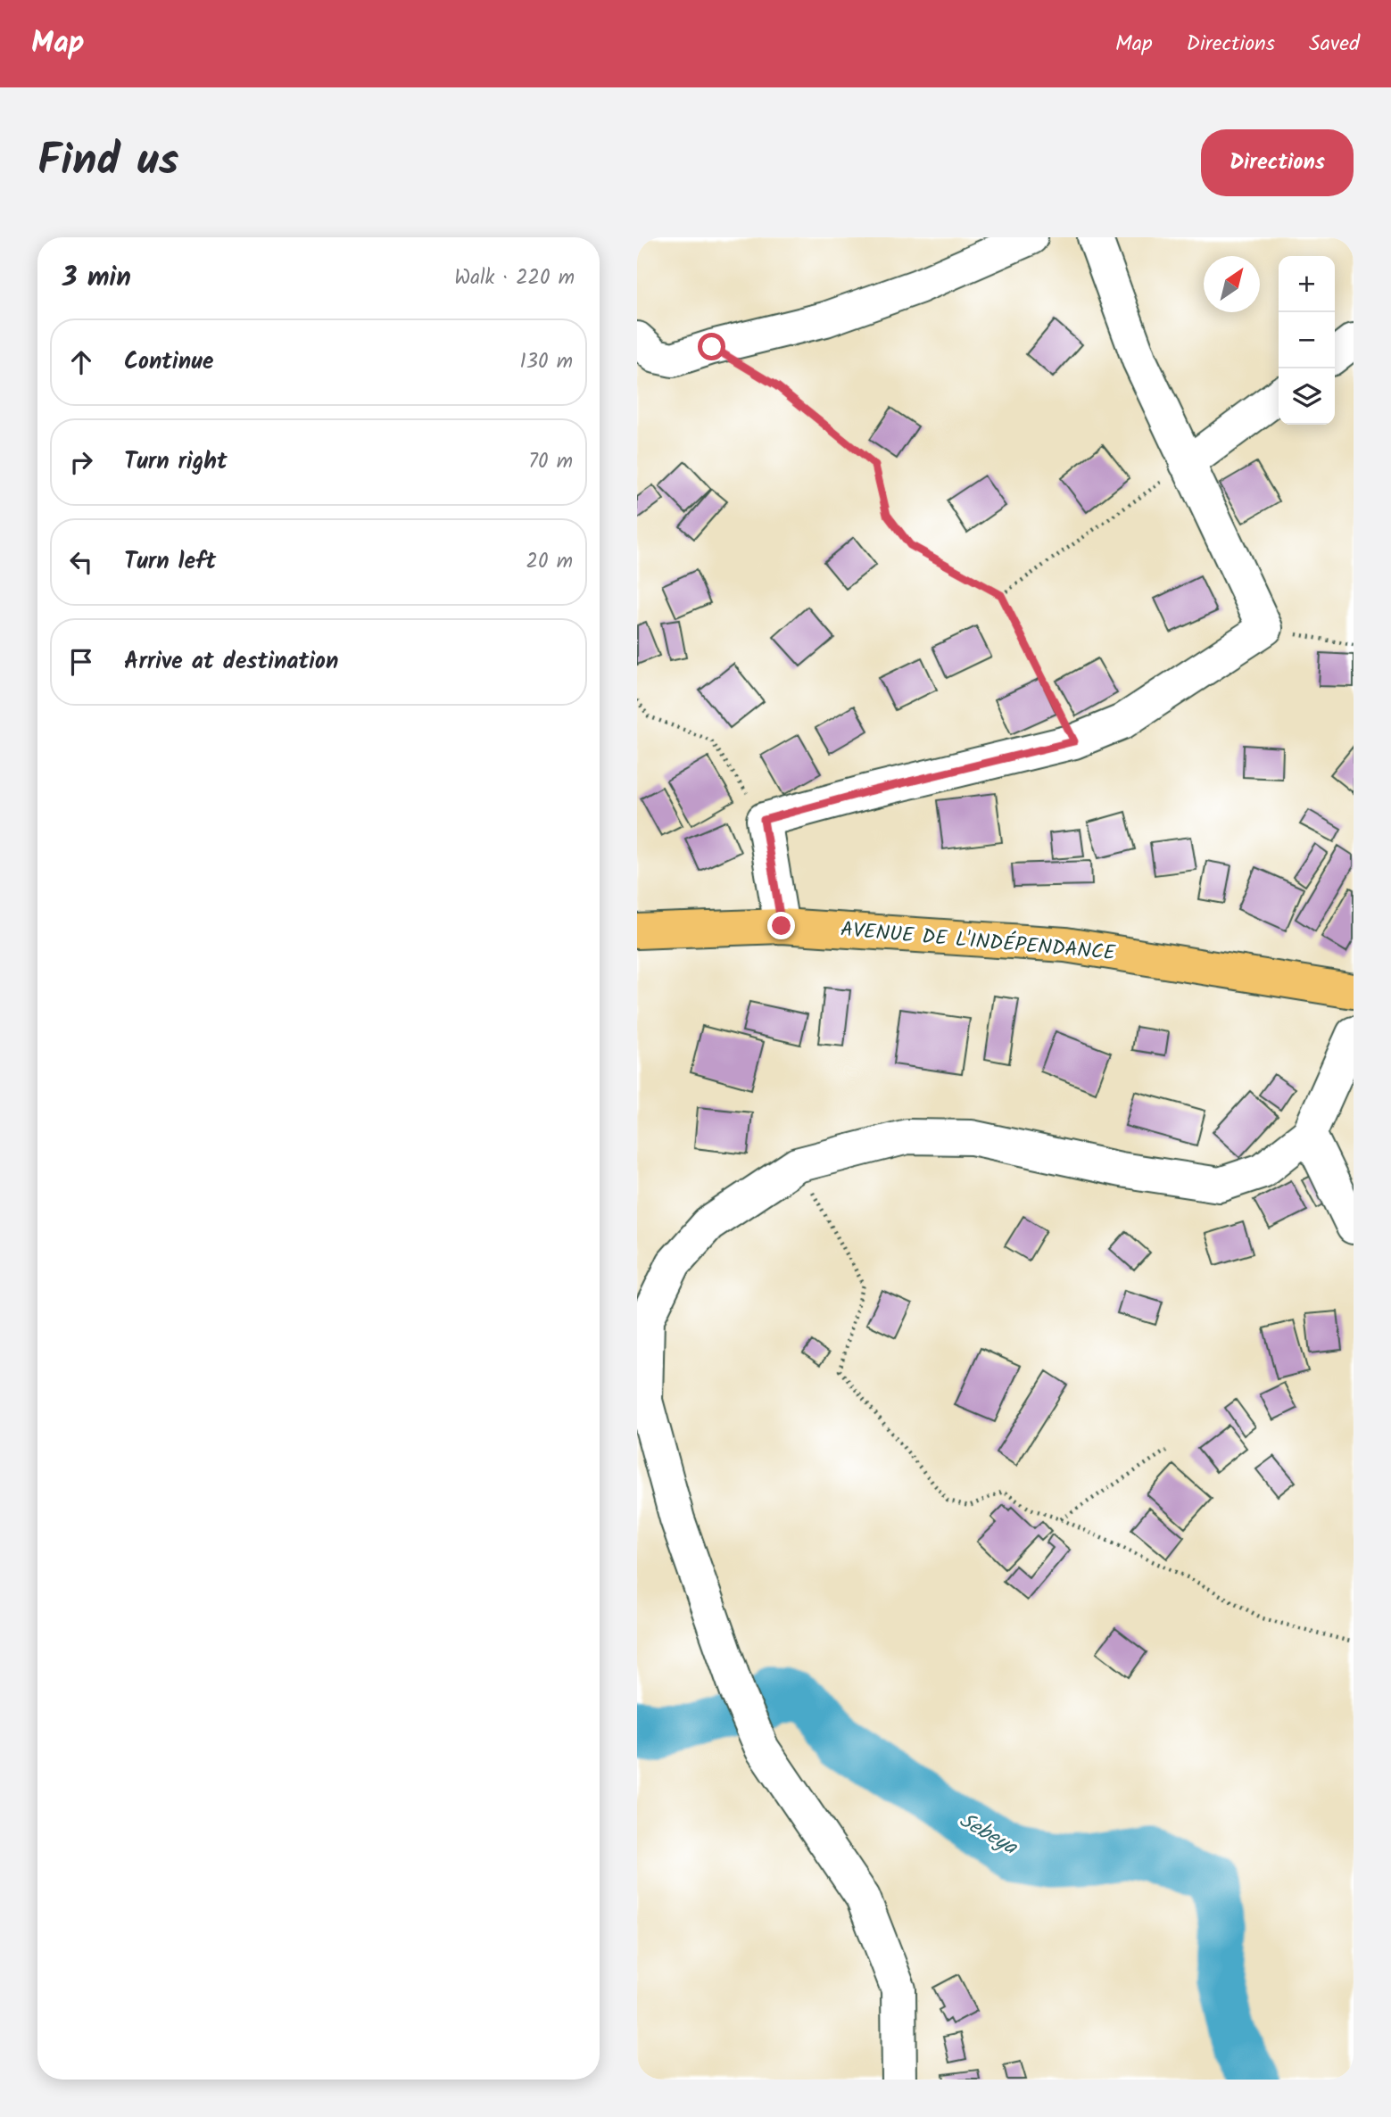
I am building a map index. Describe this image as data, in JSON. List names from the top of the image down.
{
  "streets": {
    "highway": ["AVENUE DE L'INDÉPENDANCE"]
  },
  "water": ["Sebeya"],
  "north": "top right",
  "page": {
    "header": "Map",
    "nav": ["Map", "Directions", "Saved"],
    "title": "Find us",
    "buttons": "Directions",
    "heading": ["3 min", "Walk · 220 m"],
    "map_buttons": ["+", "−"],
    "list": [
      ["Continue", "130 m"],
      ["Turn right", "70 m"],
      ["Turn left", "20 m"],
      "Arrive at destination"
    ]
  }
}
